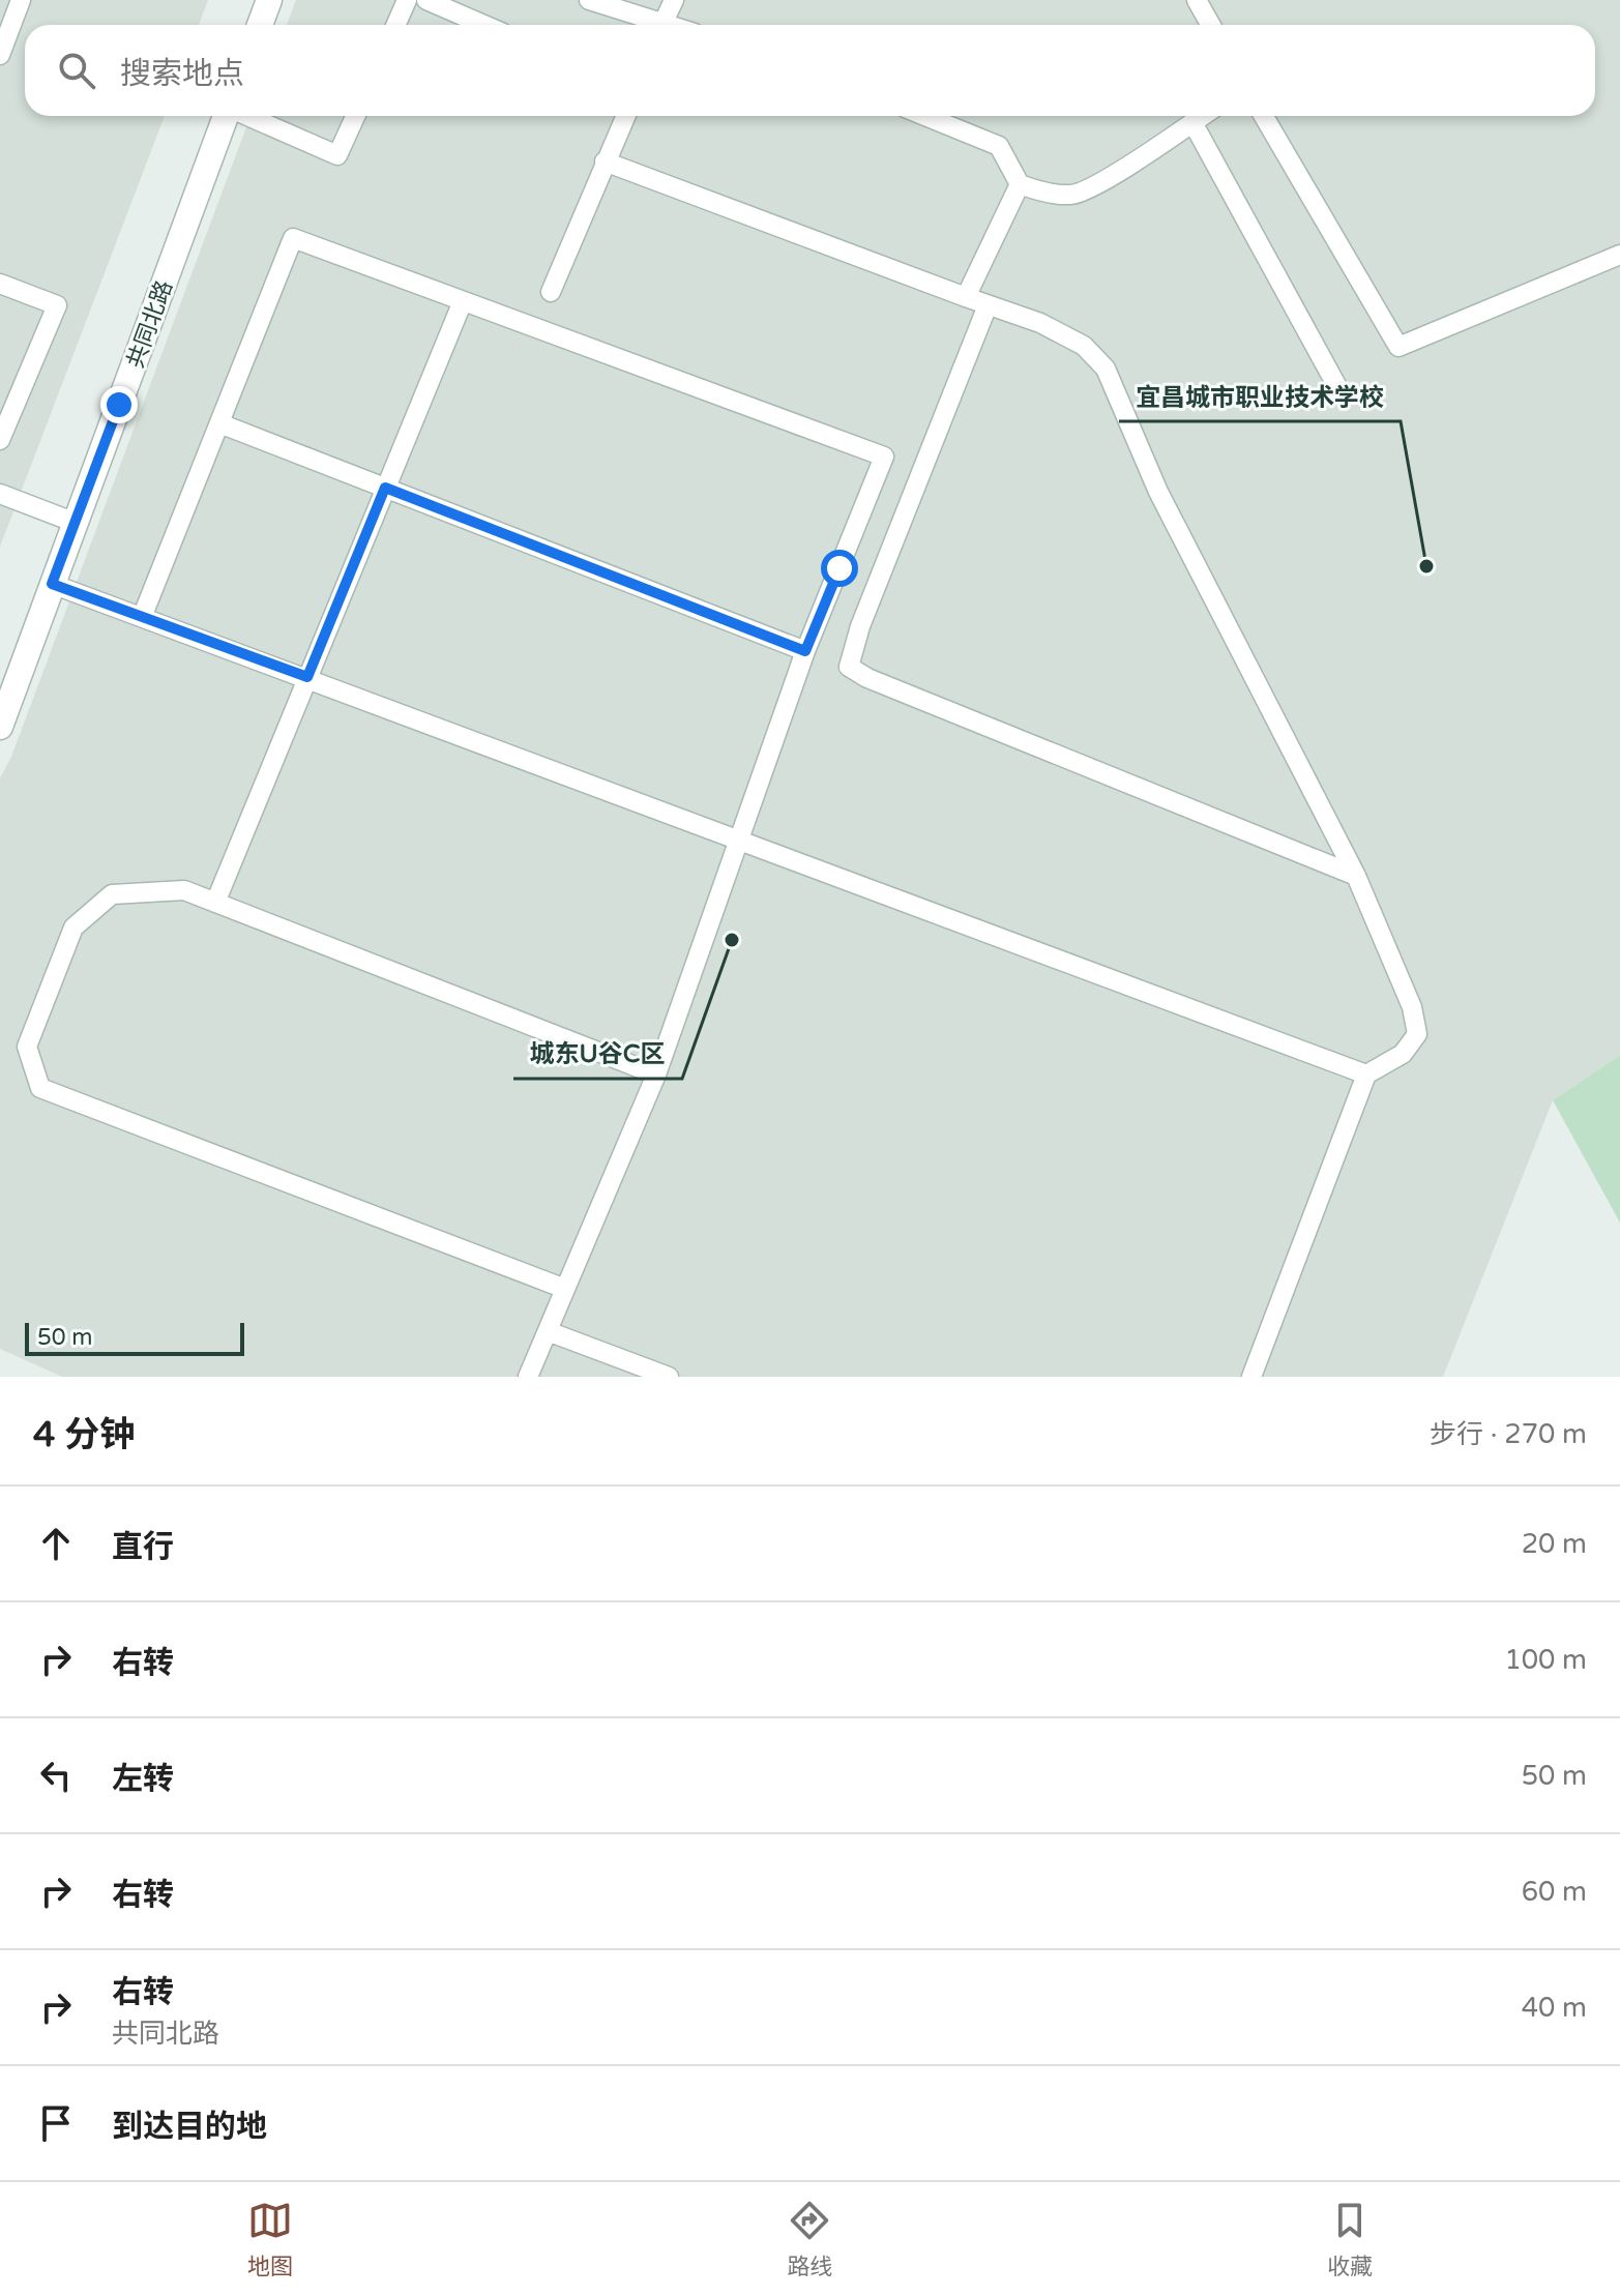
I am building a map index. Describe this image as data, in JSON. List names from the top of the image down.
{
  "streets": {
    "street": ["共同北路"]
  },
  "places": ["宜昌城市职业技术学校", "城东U谷C区"],
  "scale_bar": "50 m",
  "page": {
    "search": "搜索地点",
    "scale": "50 m",
    "heading": ["4 分钟", "步行 · 270 m"],
    "list": [
      ["直行", "20 m"],
      ["右转", "100 m"],
      ["左转", "50 m"],
      ["右转", "60 m"],
      ["右转", "共同北路", "40 m"],
      "到达目的地"
    ],
    "nav": ["地图", "路线", "收藏"]
  }
}
